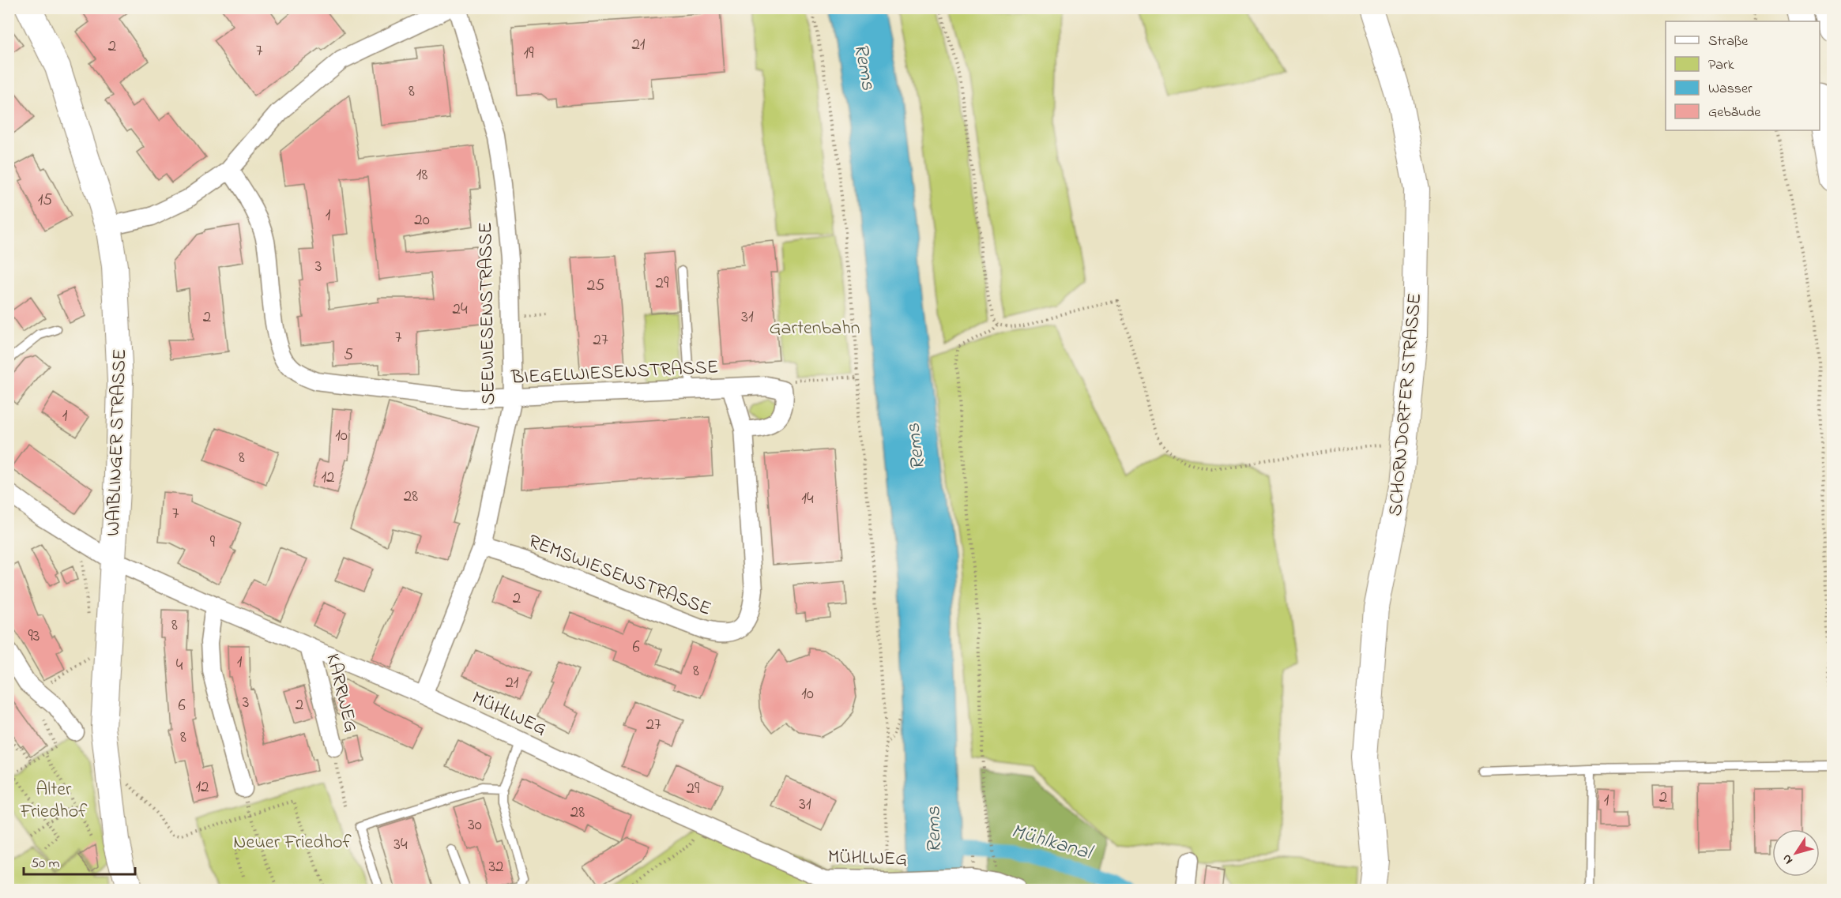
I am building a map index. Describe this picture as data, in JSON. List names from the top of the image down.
{
  "streets": {
    "street": [
      "SEEWIESENSTRASSE",
      "BIEGELWIESENSTRASSE",
      "SCHORNDORFER STRASSE",
      "WAIBLINGER STRASSE",
      "REMSWIESENSTRASSE",
      "KARRWEG",
      "MÜHLWEG"
    ]
  },
  "crossings": [
    ["SEEWIESENSTRASSE", "BIEGELWIESENSTRASSE"],
    ["SEEWIESENSTRASSE", "REMSWIESENSTRASSE"],
    ["SEEWIESENSTRASSE", "MÜHLWEG"],
    ["WAIBLINGER STRASSE", "MÜHLWEG"],
    ["KARRWEG", "MÜHLWEG"]
  ],
  "water": ["Rems", "Mühlkanal"],
  "parks": ["Gartenbahn", "Alter Friedhof", "Neuer Friedhof"],
  "house_numbers": [
    "21",
    "2",
    "7",
    "19",
    "8",
    "18",
    "15",
    "1",
    "20",
    "3",
    "29",
    "25",
    "24",
    "2",
    "31",
    "7",
    "27",
    "5",
    "1",
    "10",
    "8",
    "12",
    "28",
    "14",
    "7",
    "9",
    "2",
    "8",
    "93",
    "6",
    "1",
    "4",
    "8",
    "21",
    "10",
    "3",
    "2",
    "6",
    "27",
    "8",
    "12",
    "29",
    "2",
    "1",
    "31",
    "28",
    "30",
    "34",
    "32"
  ],
  "legend": [
    "Straße",
    "Park",
    "Wasser",
    "Gebäude"
  ],
  "scale_bar": "50 m",
  "north": "bottom left"
}
